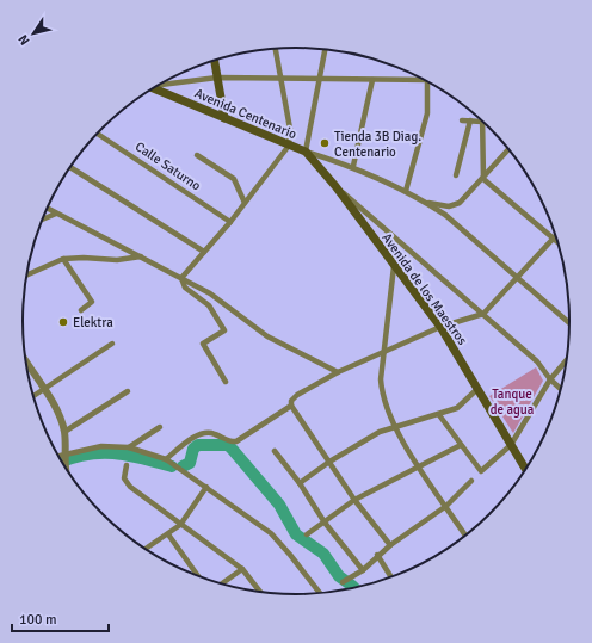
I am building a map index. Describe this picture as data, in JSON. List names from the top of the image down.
{
  "streets": {
    "main road": ["Avenida Centenario", "Avenida de los Maestros"],
    "street": ["Calle Saturno"]
  },
  "crossings": [
    ["Avenida Centenario", "Avenida de los Maestros"]
  ],
  "parks": ["Tanque de agua"],
  "places": ["Tienda 3B Diag. Centenario", "Elektra"],
  "scale_bar": "100 m",
  "north": "bottom left"
}
